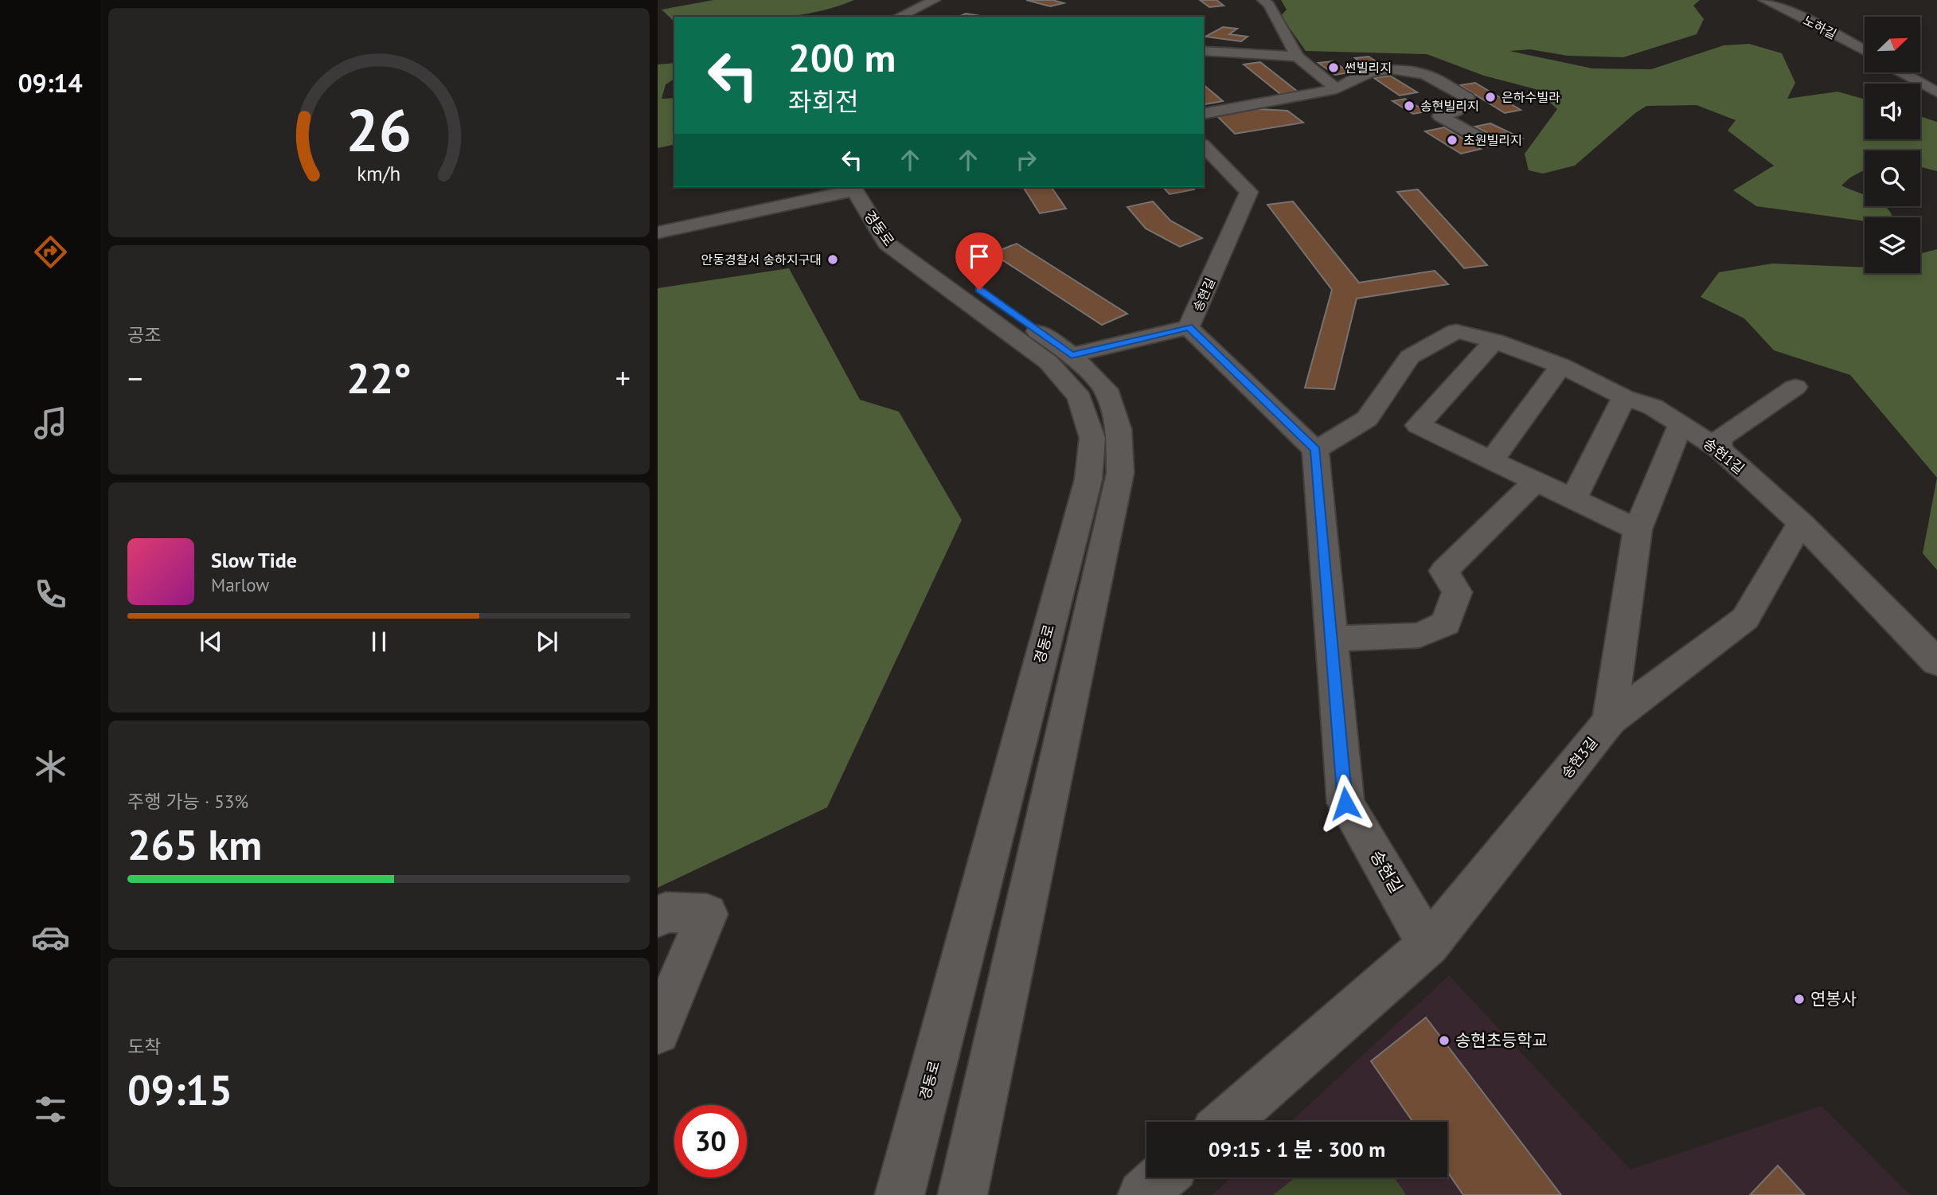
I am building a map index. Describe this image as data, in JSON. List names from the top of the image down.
{
  "streets": {
    "street": [
      "노하길",
      "경동로",
      "송현길",
      "송현1길",
      "송현3길"
    ]
  },
  "crossings": [
    ["송현길", "송현1길"],
    ["송현길", "송현3길"],
    ["송현1길", "송현3길"]
  ],
  "places": [
    "썬빌리지",
    "은하수빌라",
    "송현빌리지",
    "초원빌리지",
    "안동경찰서 송하지구대",
    "연봉사",
    "송현초등학교"
  ],
  "north": "top right",
  "page": {
    "tabs": "09:14",
    "turn": ["200 m", "좌회전"],
    "tile": [
      "공조",
      ["주행 가능 · 53%", "265 km"],
      ["도착", "09:15"]
    ],
    "heat": ["−", "22°", "+"],
    "song": ["Slow Tide", "Marlow"],
    "limit": "30",
    "trip": "09:15 · 1 분 · 300 m",
    "gauge": ["26", "km/h"]
  }
}
